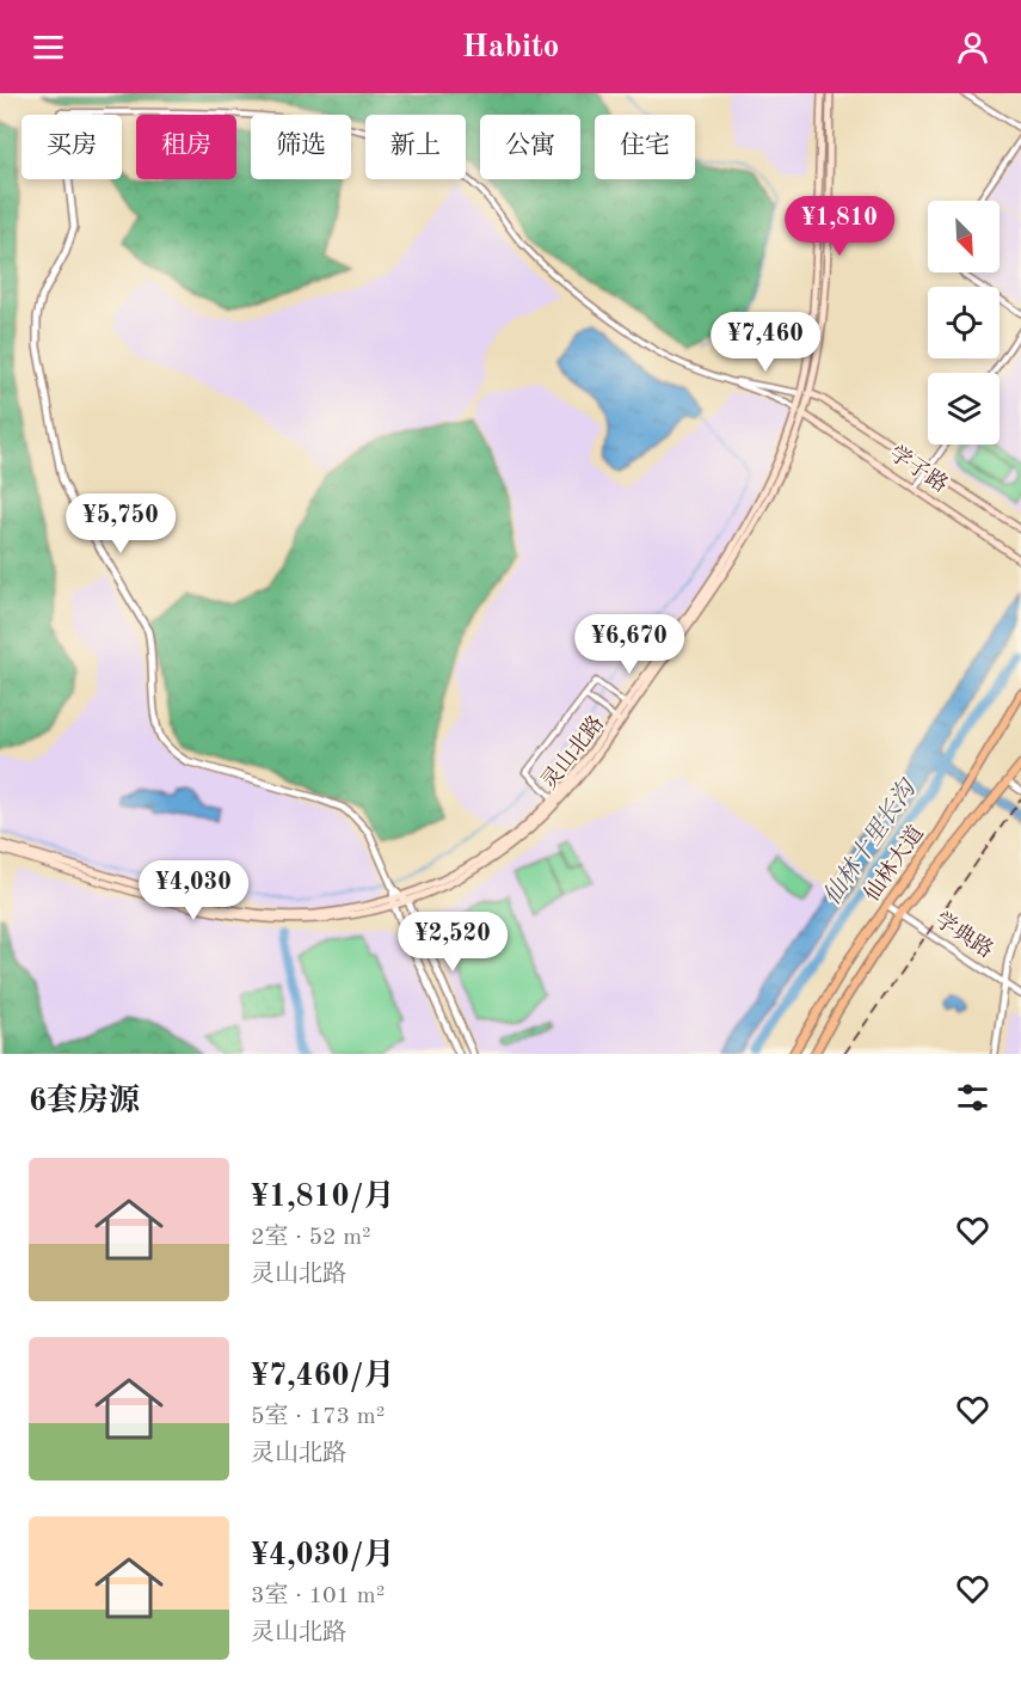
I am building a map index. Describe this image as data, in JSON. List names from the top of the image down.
{
  "streets": {
    "main road": ["学子路", "灵山北路", "仙林大道"],
    "street": ["学典路"]
  },
  "crossings": [
    ["学子路", "灵山北路"],
    ["仙林大道", "学典路"]
  ],
  "water": ["仙林十里长沟"],
  "north": "bottom right",
  "page": {
    "header": "Habito",
    "chip": [
      "买房",
      "租房",
      "筛选",
      "新上",
      "公寓",
      "住宅"
    ],
    "price": [
      "¥1,810",
      "¥7,460",
      "¥5,750",
      "¥6,670",
      "¥4,030",
      "¥2,520"
    ],
    "heading": "6套房源",
    "list": [
      {
        "name": "¥1,810/月",
        "note": "2室 · 52 m² · 灵山北路"
      },
      {
        "name": "¥7,460/月",
        "note": "5室 · 173 m² · 灵山北路"
      },
      {
        "name": "¥4,030/月",
        "note": "3室 · 101 m² · 灵山北路"
      }
    ]
  }
}
